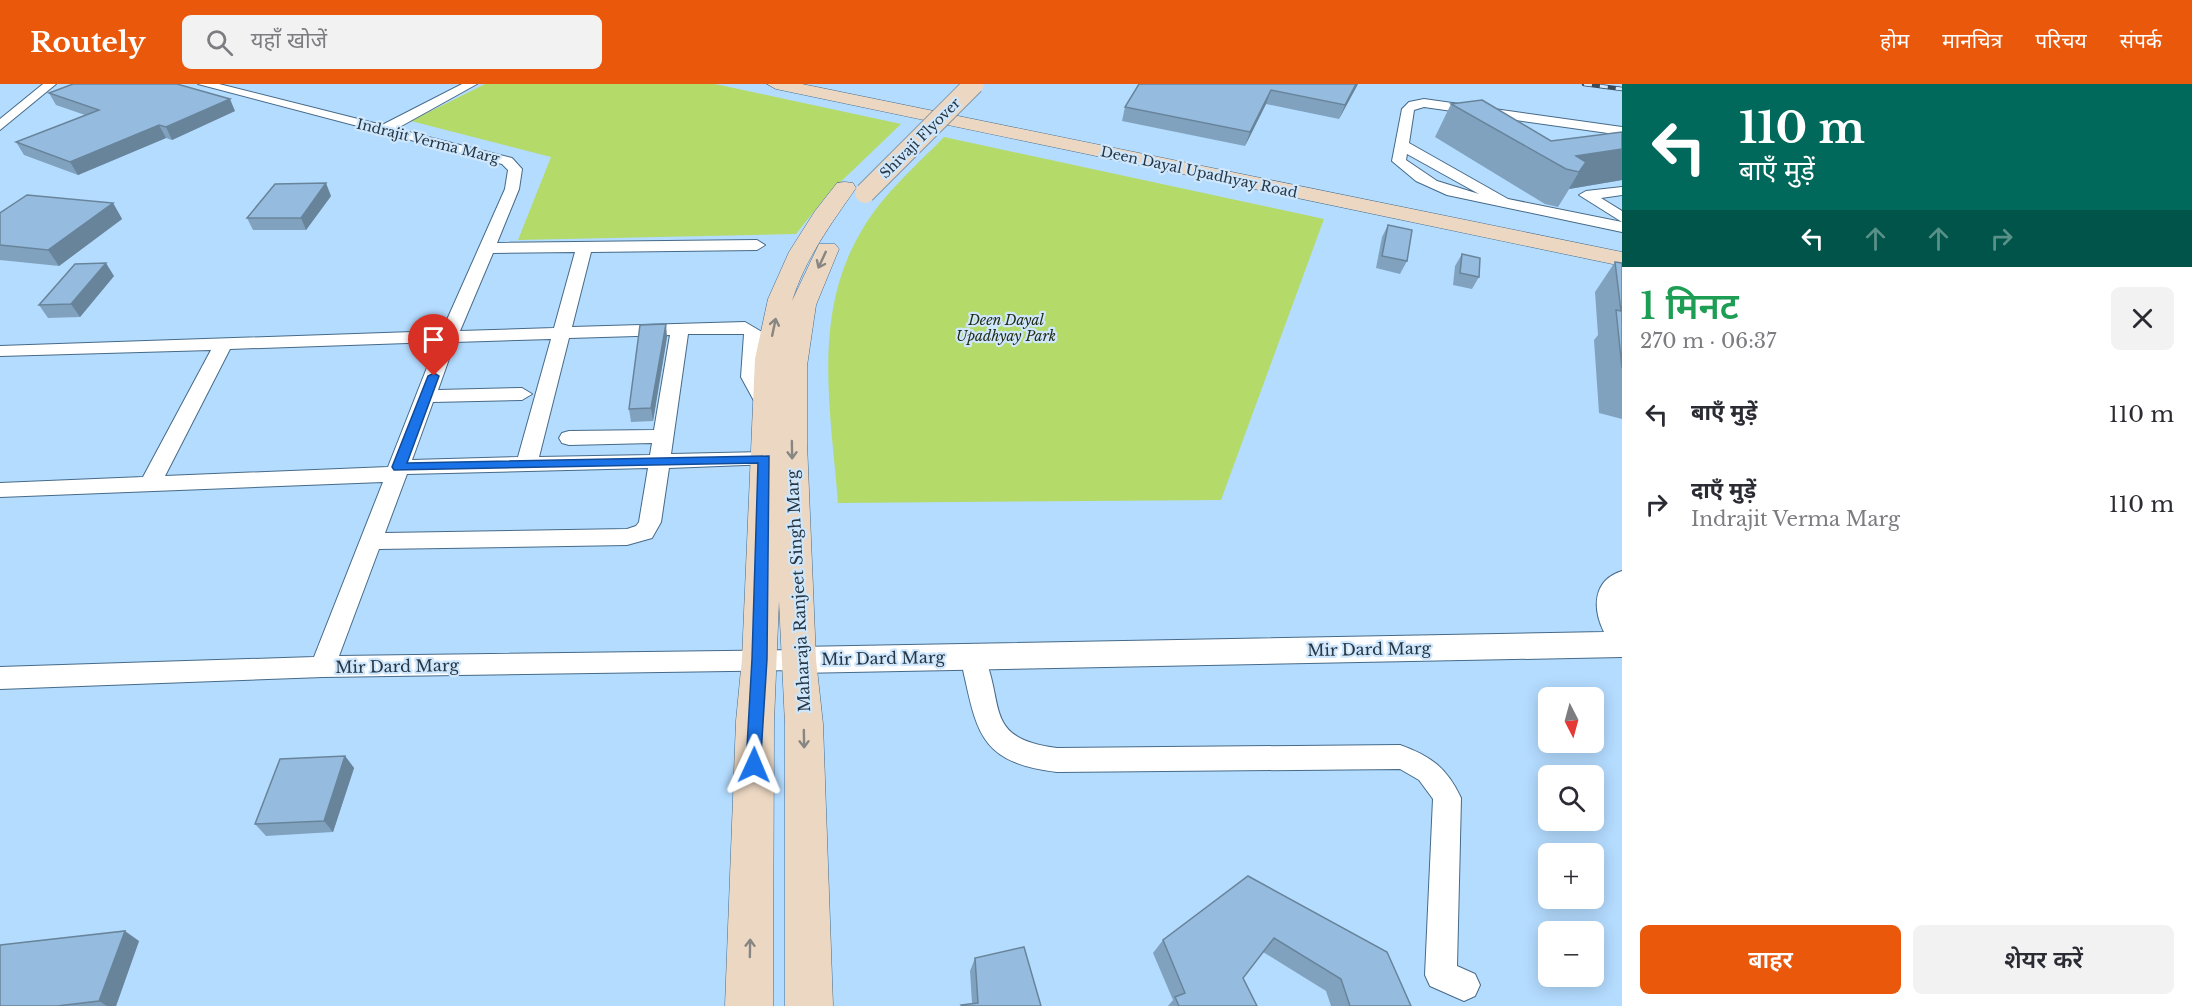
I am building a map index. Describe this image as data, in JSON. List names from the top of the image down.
{
  "streets": {
    "main road": ["Shivaji Flyover", "Deen Dayal Upadhyay Road", "Maharaja Ranjeet Singh Marg"],
    "street": ["Indrajit Verma Marg", "Mir Dard Marg"]
  },
  "crossings": [
    ["Shivaji Flyover", "Maharaja Ranjeet Singh Marg"],
    ["Indrajit Verma Marg", "Mir Dard Marg"],
    ["Maharaja Ranjeet Singh Marg", "Mir Dard Marg"]
  ],
  "parks": ["Deen Dayal Upadhyay Park"],
  "north": "bottom",
  "page": {
    "header": "Routely",
    "search": "यहाँ खोजें",
    "nav": [
      "होम",
      "मानचित्र",
      "परिचय",
      "संपर्क"
    ],
    "turn": ["110 m", "बाएँ मुड़ें"],
    "heading": ["1 मिनट", "270 m · 06:37"],
    "list": [
      {
        "name": "बाएँ मुड़ें",
        "value": "110 m"
      },
      {
        "name": "दाएँ मुड़ें",
        "note": "Indrajit Verma Marg",
        "value": "110 m"
      }
    ],
    "map_buttons": ["+", "−"],
    "buttons": ["बाहर", "शेयर करें"]
  }
}
